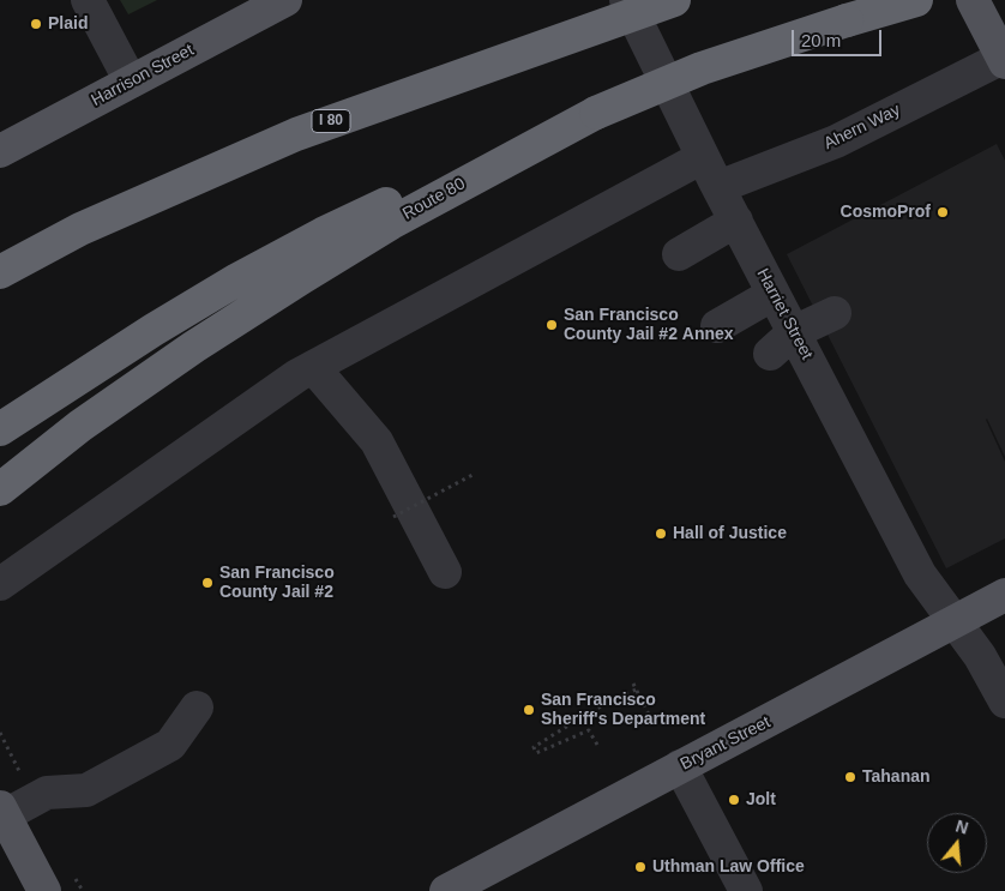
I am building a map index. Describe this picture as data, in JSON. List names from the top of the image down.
{
  "streets": {
    "highway": ["I 80", "Route 80"],
    "main road": ["Harrison Street", "Bryant Street"],
    "street": ["Ahern Way", "Harriet Street"]
  },
  "crossings": [
    ["Ahern Way", "Harriet Street"],
    ["Harriet Street", "Bryant Street"]
  ],
  "places": [
    "Plaid",
    "CosmoProf",
    "San Francisco County Jail #2 Annex",
    "Hall of Justice",
    "San Francisco County Jail #2",
    "San Francisco Sheriff's Department",
    "Tahanan",
    "Jolt",
    "Uthman Law Office"
  ],
  "scale_bar": "20 m",
  "north": "top"
}
